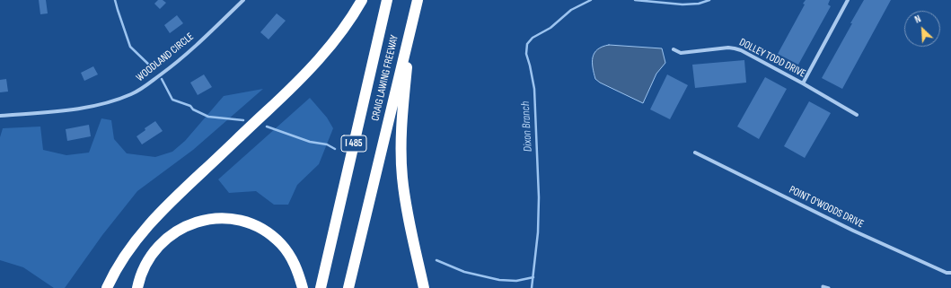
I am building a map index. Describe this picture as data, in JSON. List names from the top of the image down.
{
  "streets": {
    "highway": ["CRAIG LAWING FREEWAY", "I 485"],
    "street": ["WOODLAND CIRCLE", "DOLLEY TODD DRIVE", "POINT O'WOODS DRIVE"]
  },
  "water": ["Dixon Branch"],
  "north": "top left"
}
